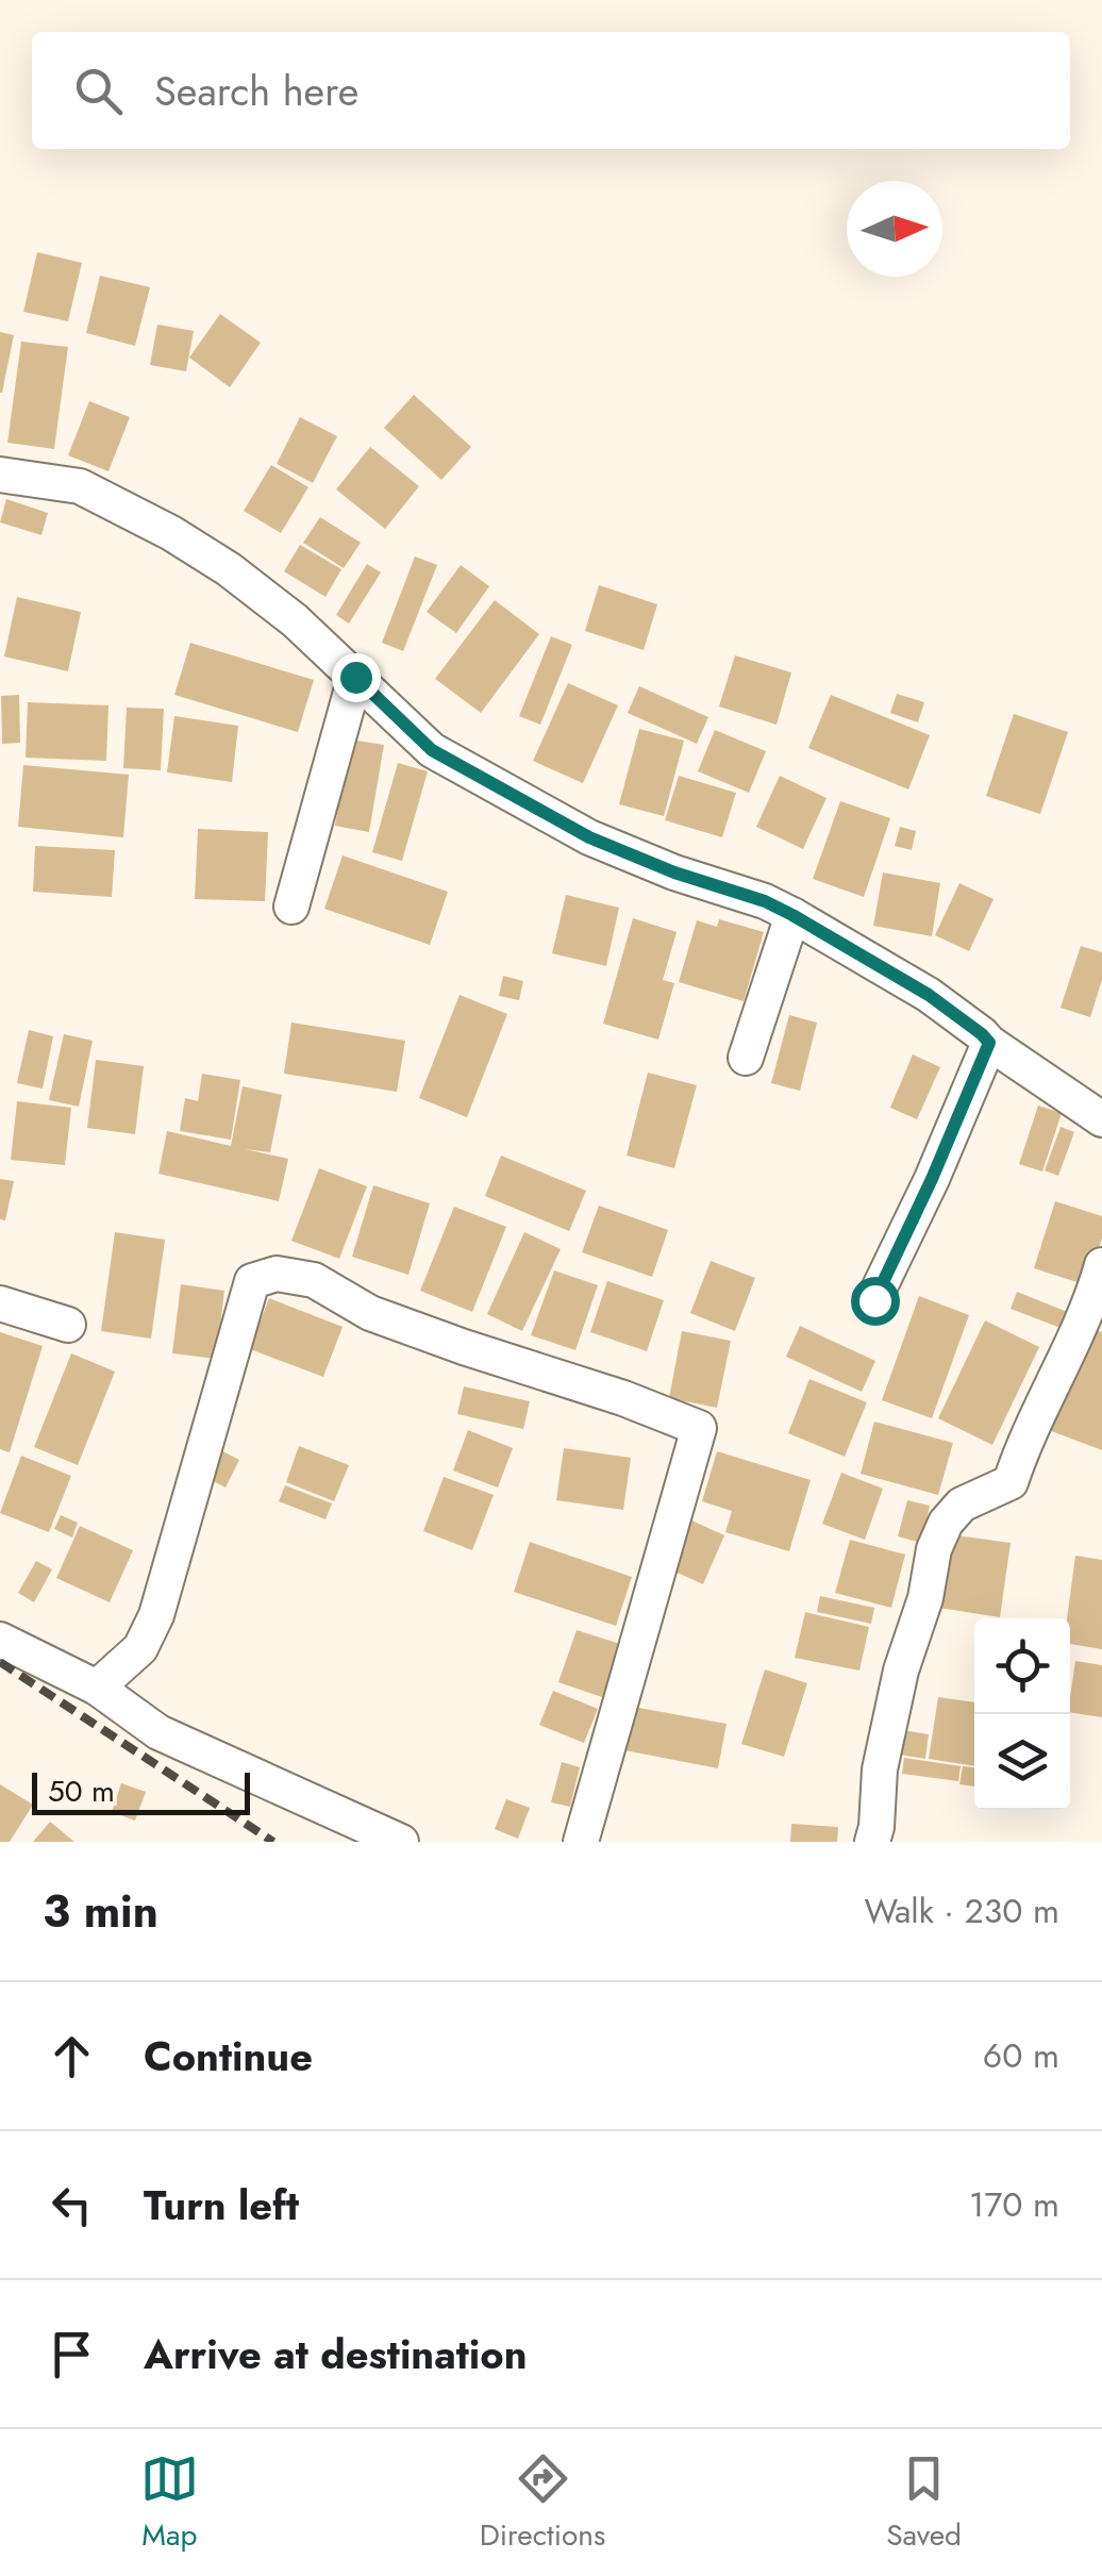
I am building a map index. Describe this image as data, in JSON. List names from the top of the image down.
{
  "scale_bar": "50 m",
  "north": "right",
  "page": {
    "search": "Search here",
    "scale": "50 m",
    "heading": ["3 min", "Walk · 230 m"],
    "list": [
      ["Continue", "60 m"],
      ["Turn left", "170 m"],
      "Arrive at destination"
    ],
    "nav": ["Map", "Directions", "Saved"]
  }
}
